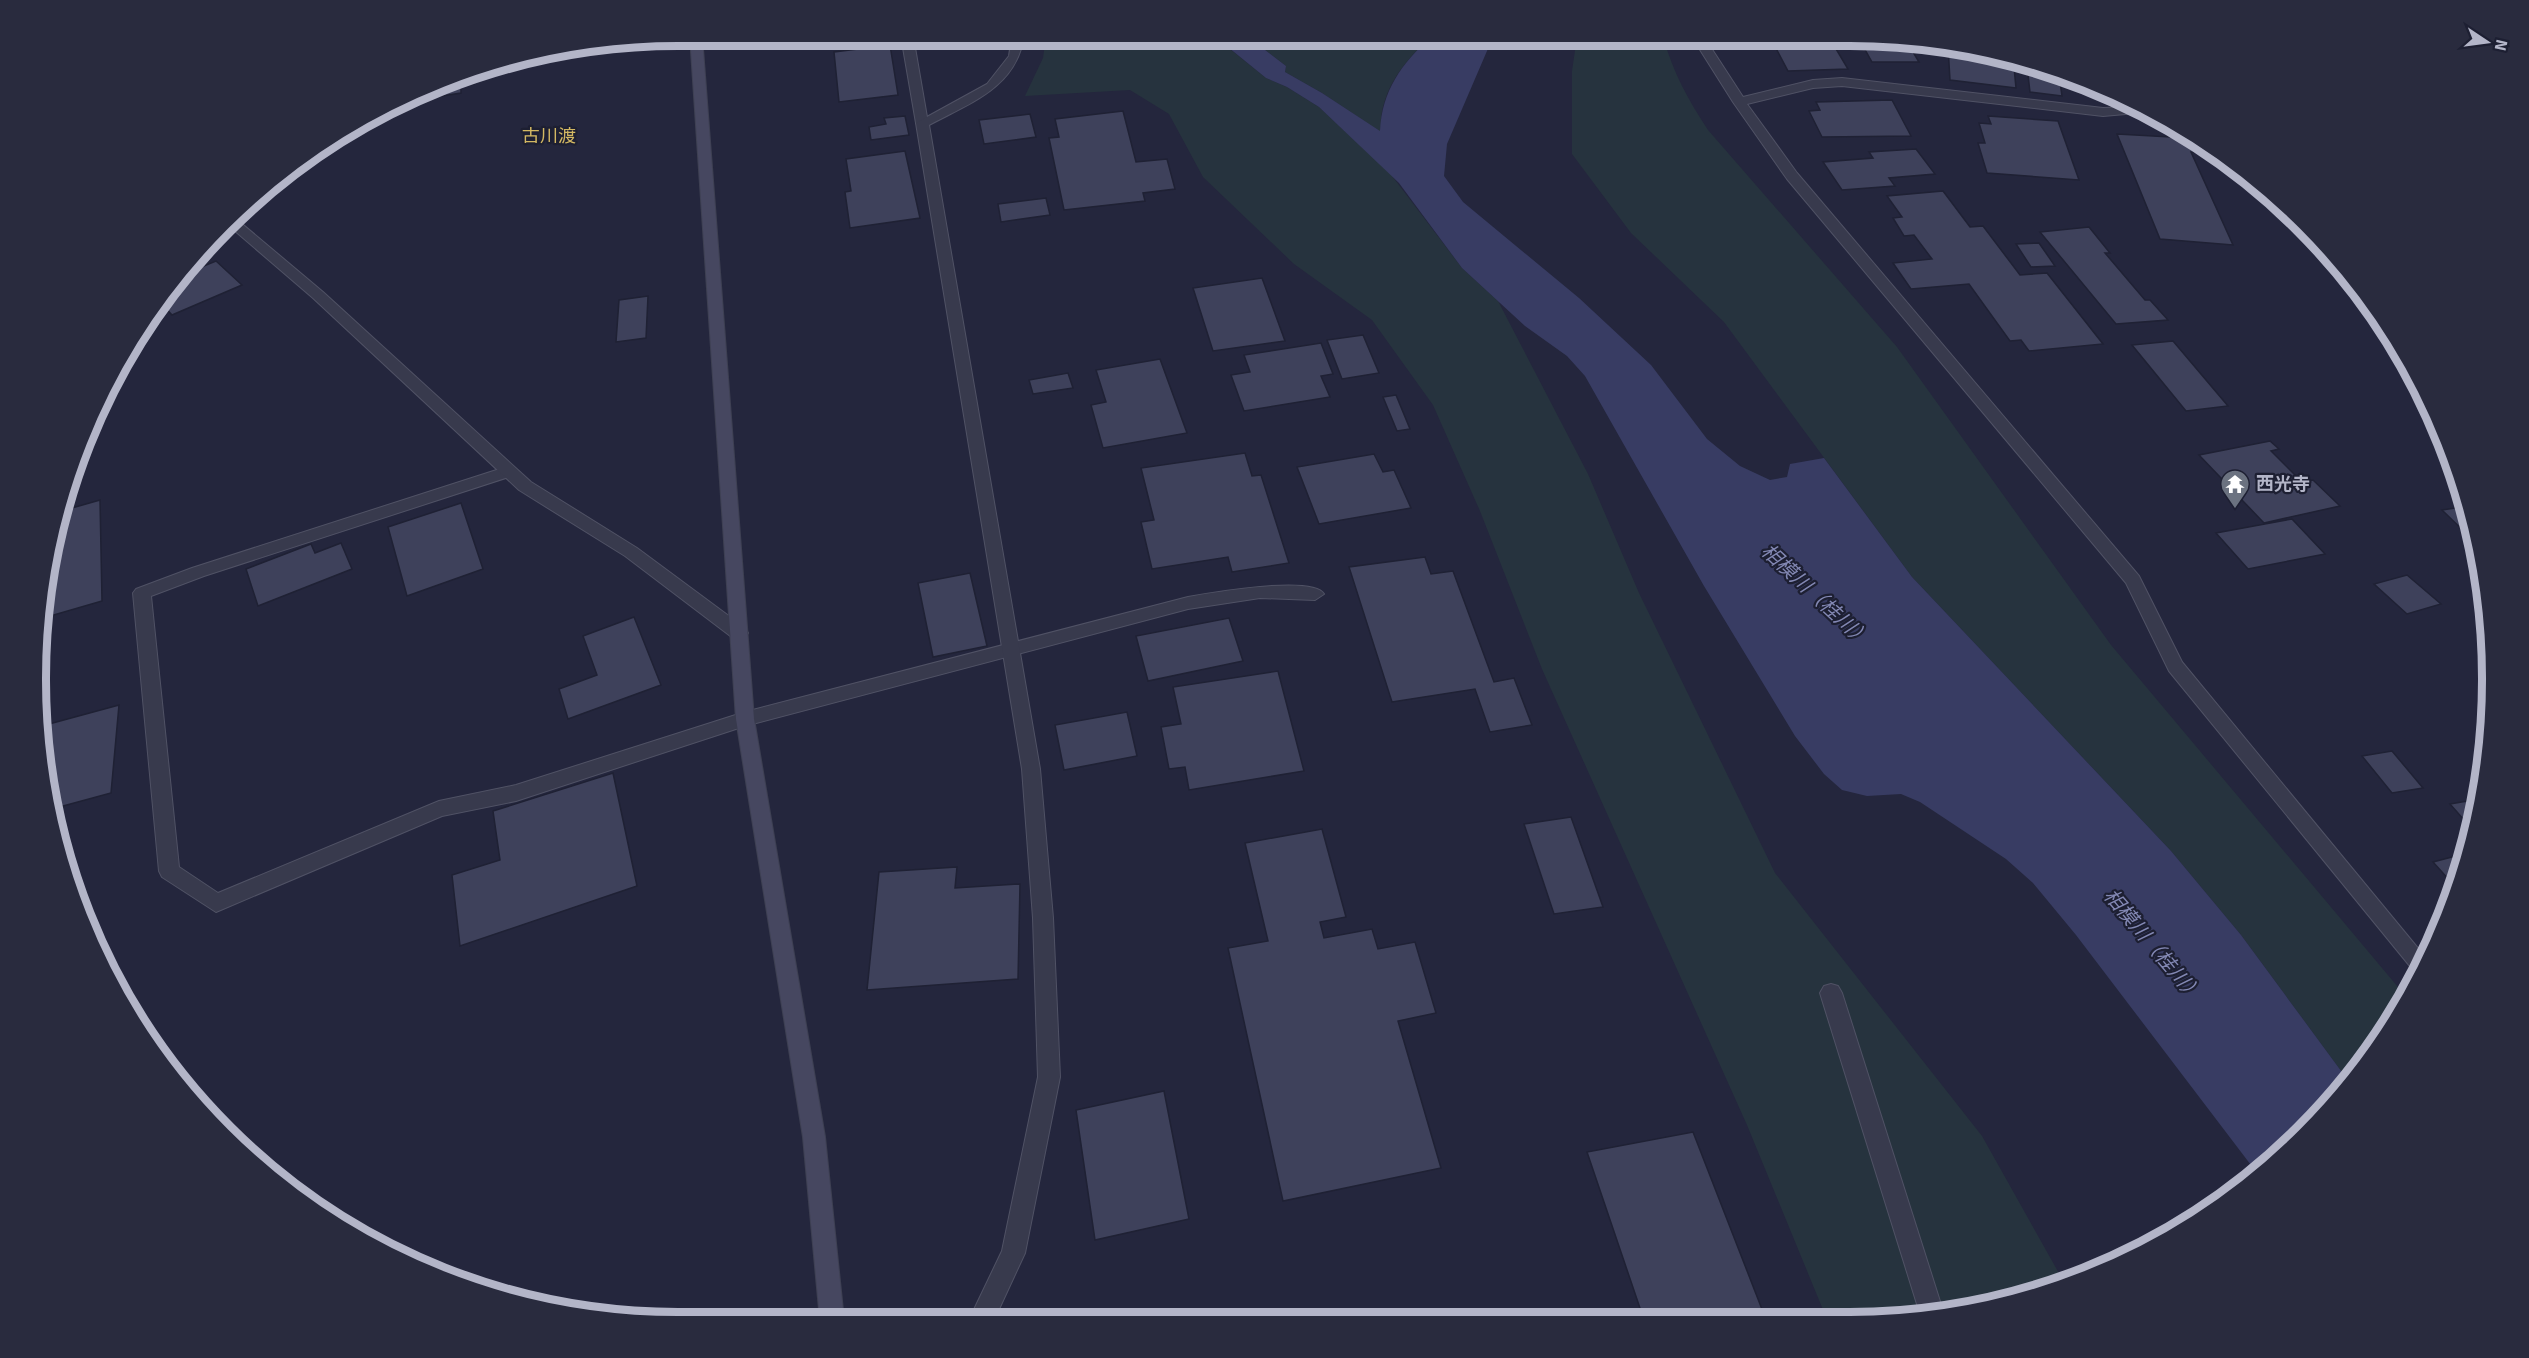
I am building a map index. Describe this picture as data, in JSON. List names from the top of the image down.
{
  "districts": ["古川渡"],
  "water": ["相模川（桂川）"],
  "places": {
    "temple": ["西光寺"]
  },
  "north": "right"
}
